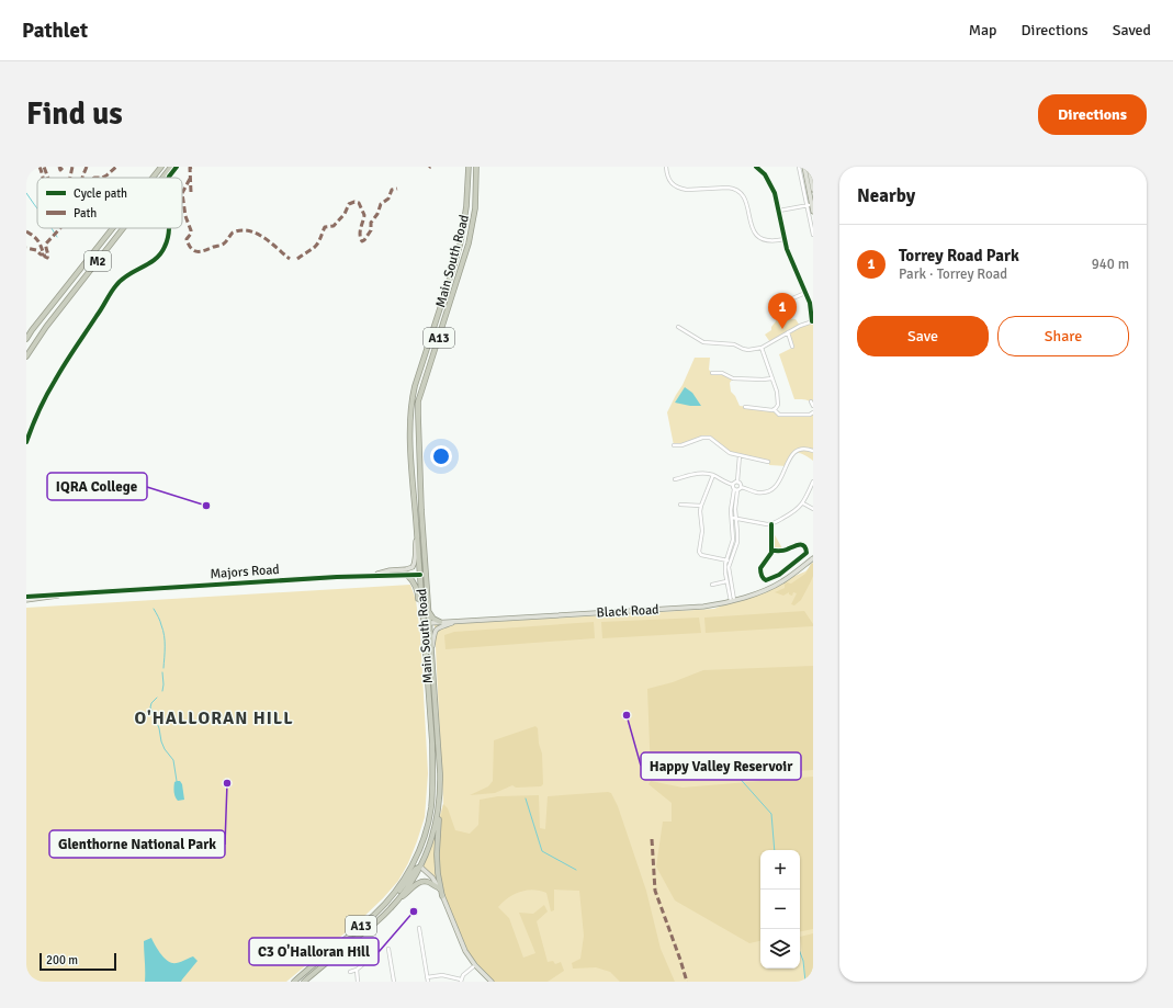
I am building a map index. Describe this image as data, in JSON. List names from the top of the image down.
{
  "streets": {
    "highway": ["M2", "Main South Road", "A13"],
    "main road": ["Majors Road", "Black Road"]
  },
  "crossings": [
    ["Main South Road", "A13"],
    ["Main South Road", "Majors Road"],
    ["Main South Road", "Black Road"],
    ["A13", "Majors Road"],
    ["A13", "Black Road"]
  ],
  "districts": ["O'HALLORAN HILL"],
  "places": [
    "IQRA College",
    "Happy Valley Reservoir",
    "Glenthorne National Park",
    "C3 O'Halloran Hill"
  ],
  "legend": ["Cycle path", "Path"],
  "scale_bar": "200 m",
  "page": {
    "header": "Pathlet",
    "nav": ["Map", "Directions", "Saved"],
    "buttons": [
      "Directions",
      ["Save", "Share"]
    ],
    "title": "Find us",
    "heading": "Nearby",
    "list": [
      {
        "mark": "1",
        "name": "Torrey Road Park",
        "note": "Park · Torrey Road",
        "value": "940 m"
      }
    ],
    "pins": "1",
    "map_buttons": ["+", "−"],
    "scale": "200 m"
  }
}
